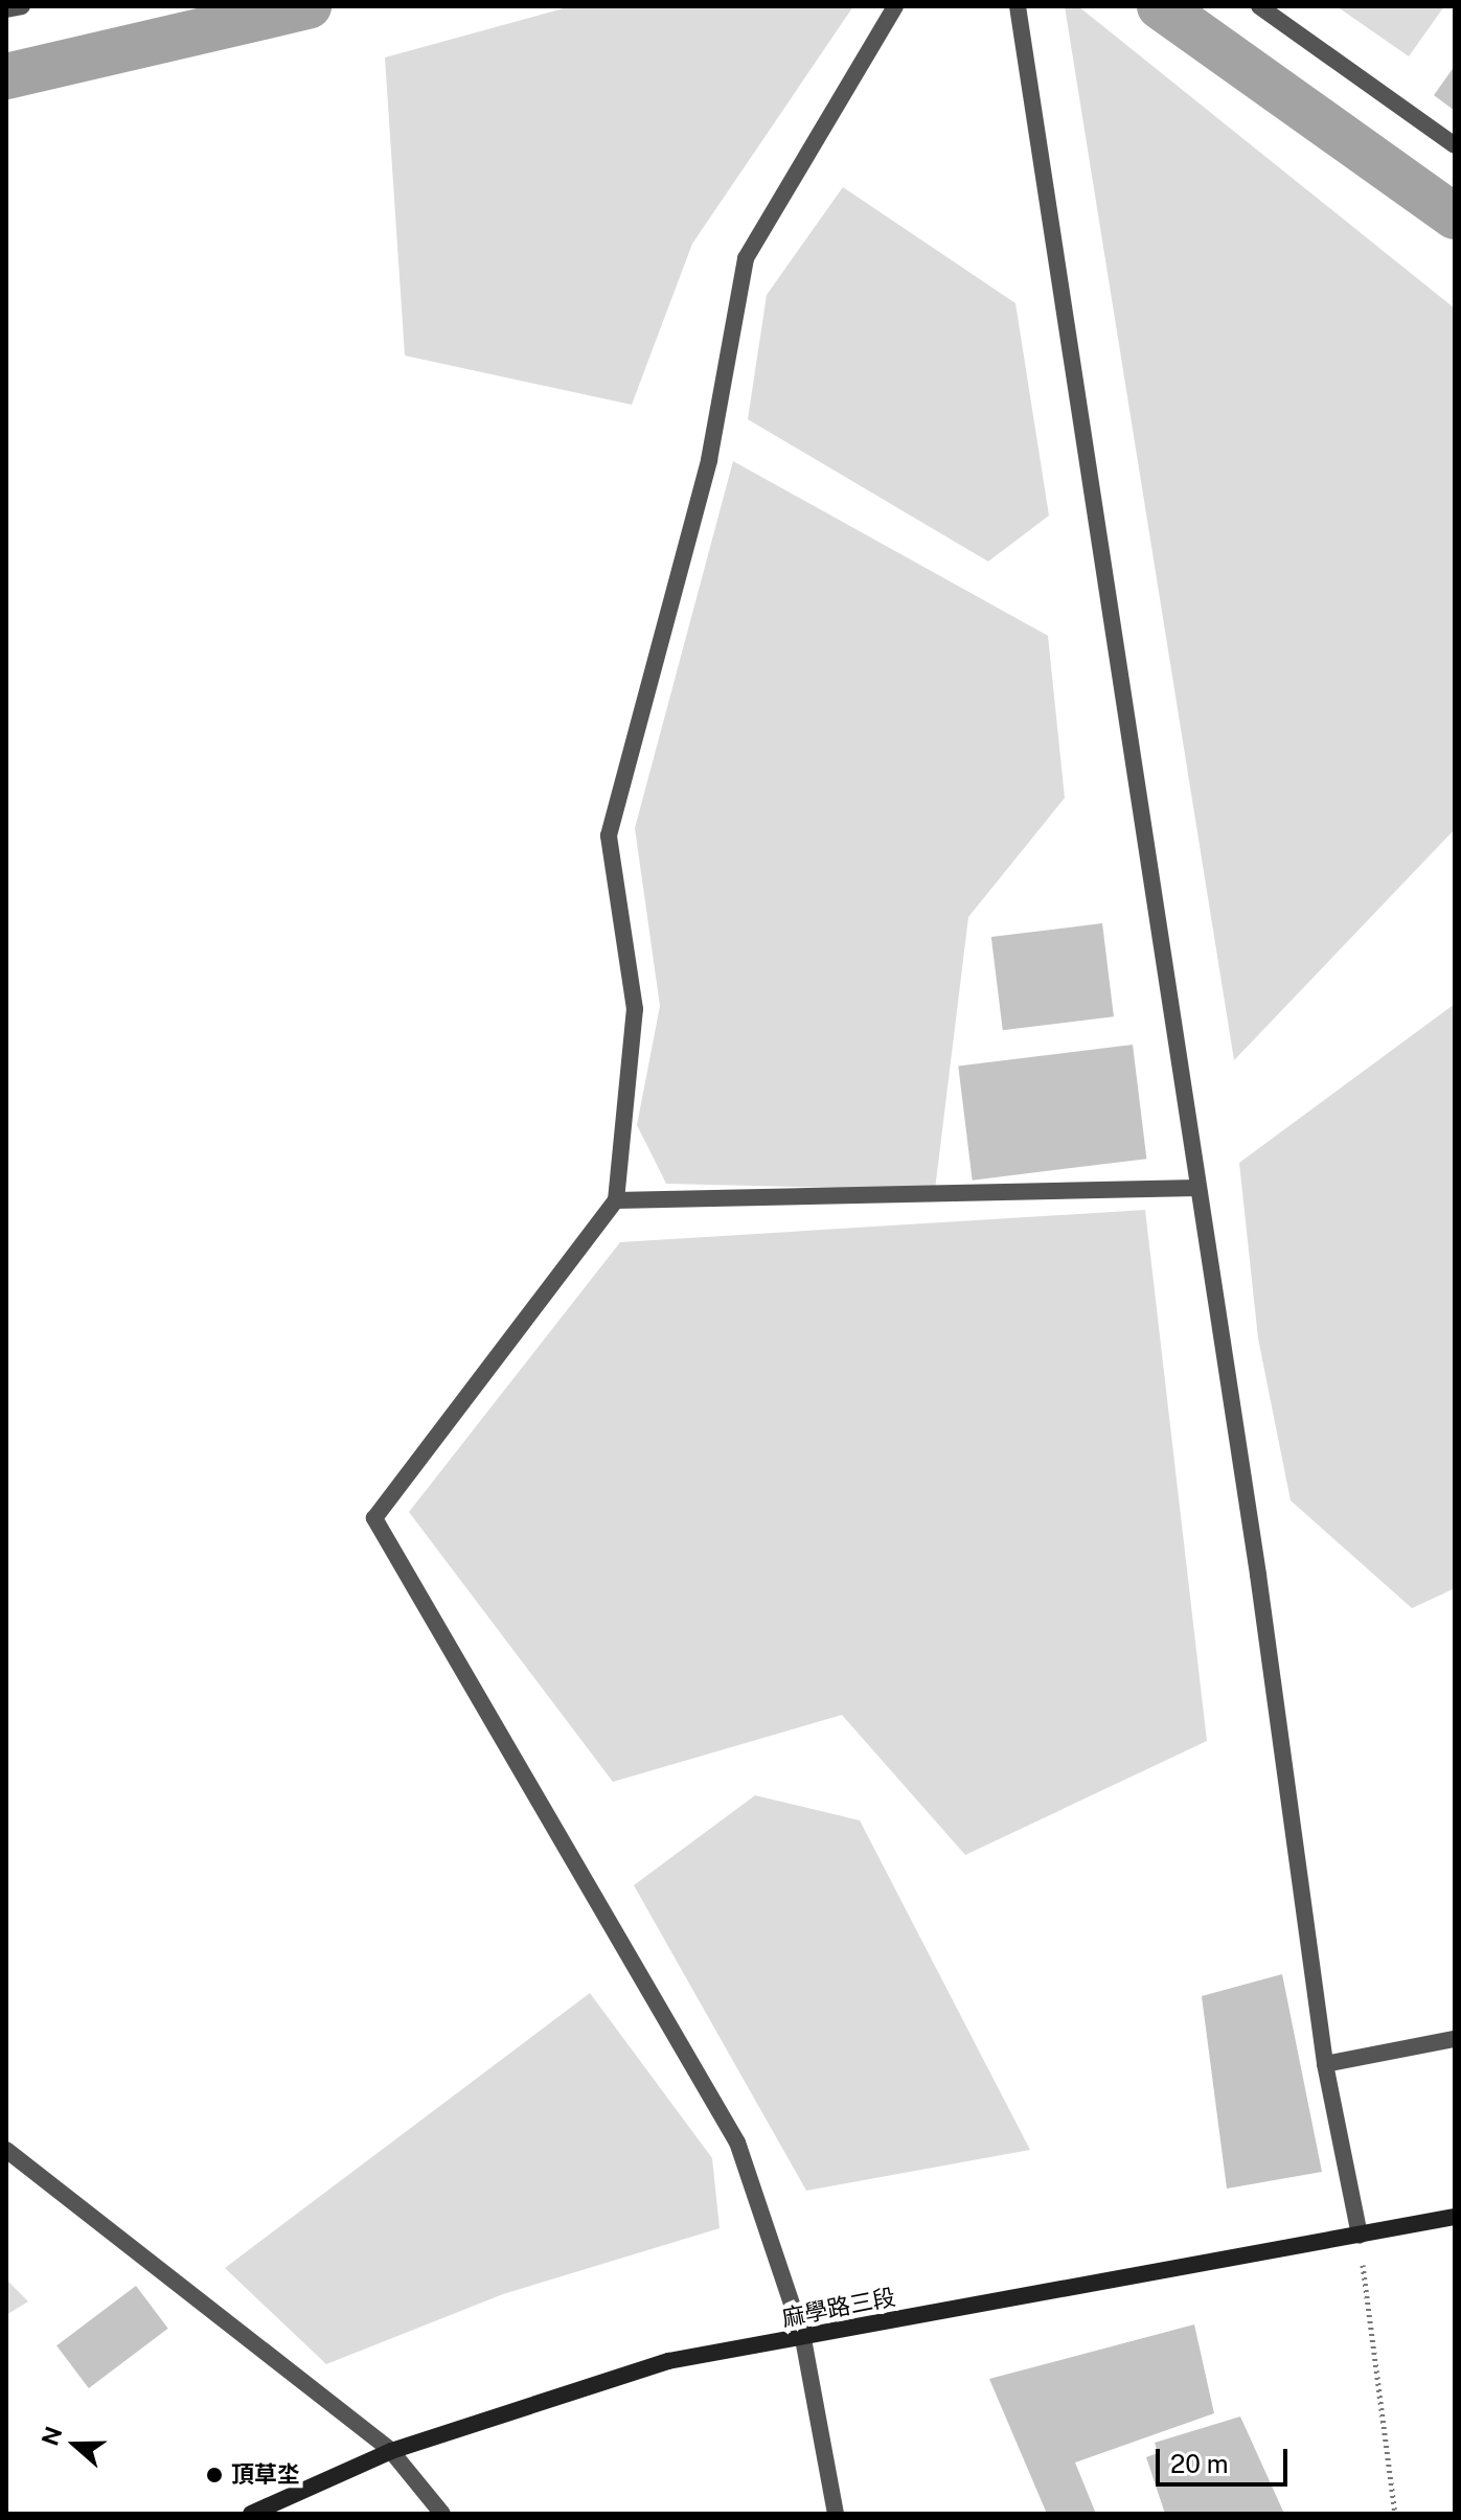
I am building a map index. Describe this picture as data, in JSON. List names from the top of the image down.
{
  "streets": {
    "main road": ["麻學路三段"]
  },
  "places": ["頂草坔"],
  "scale_bar": "20 m",
  "north": "left"
}
